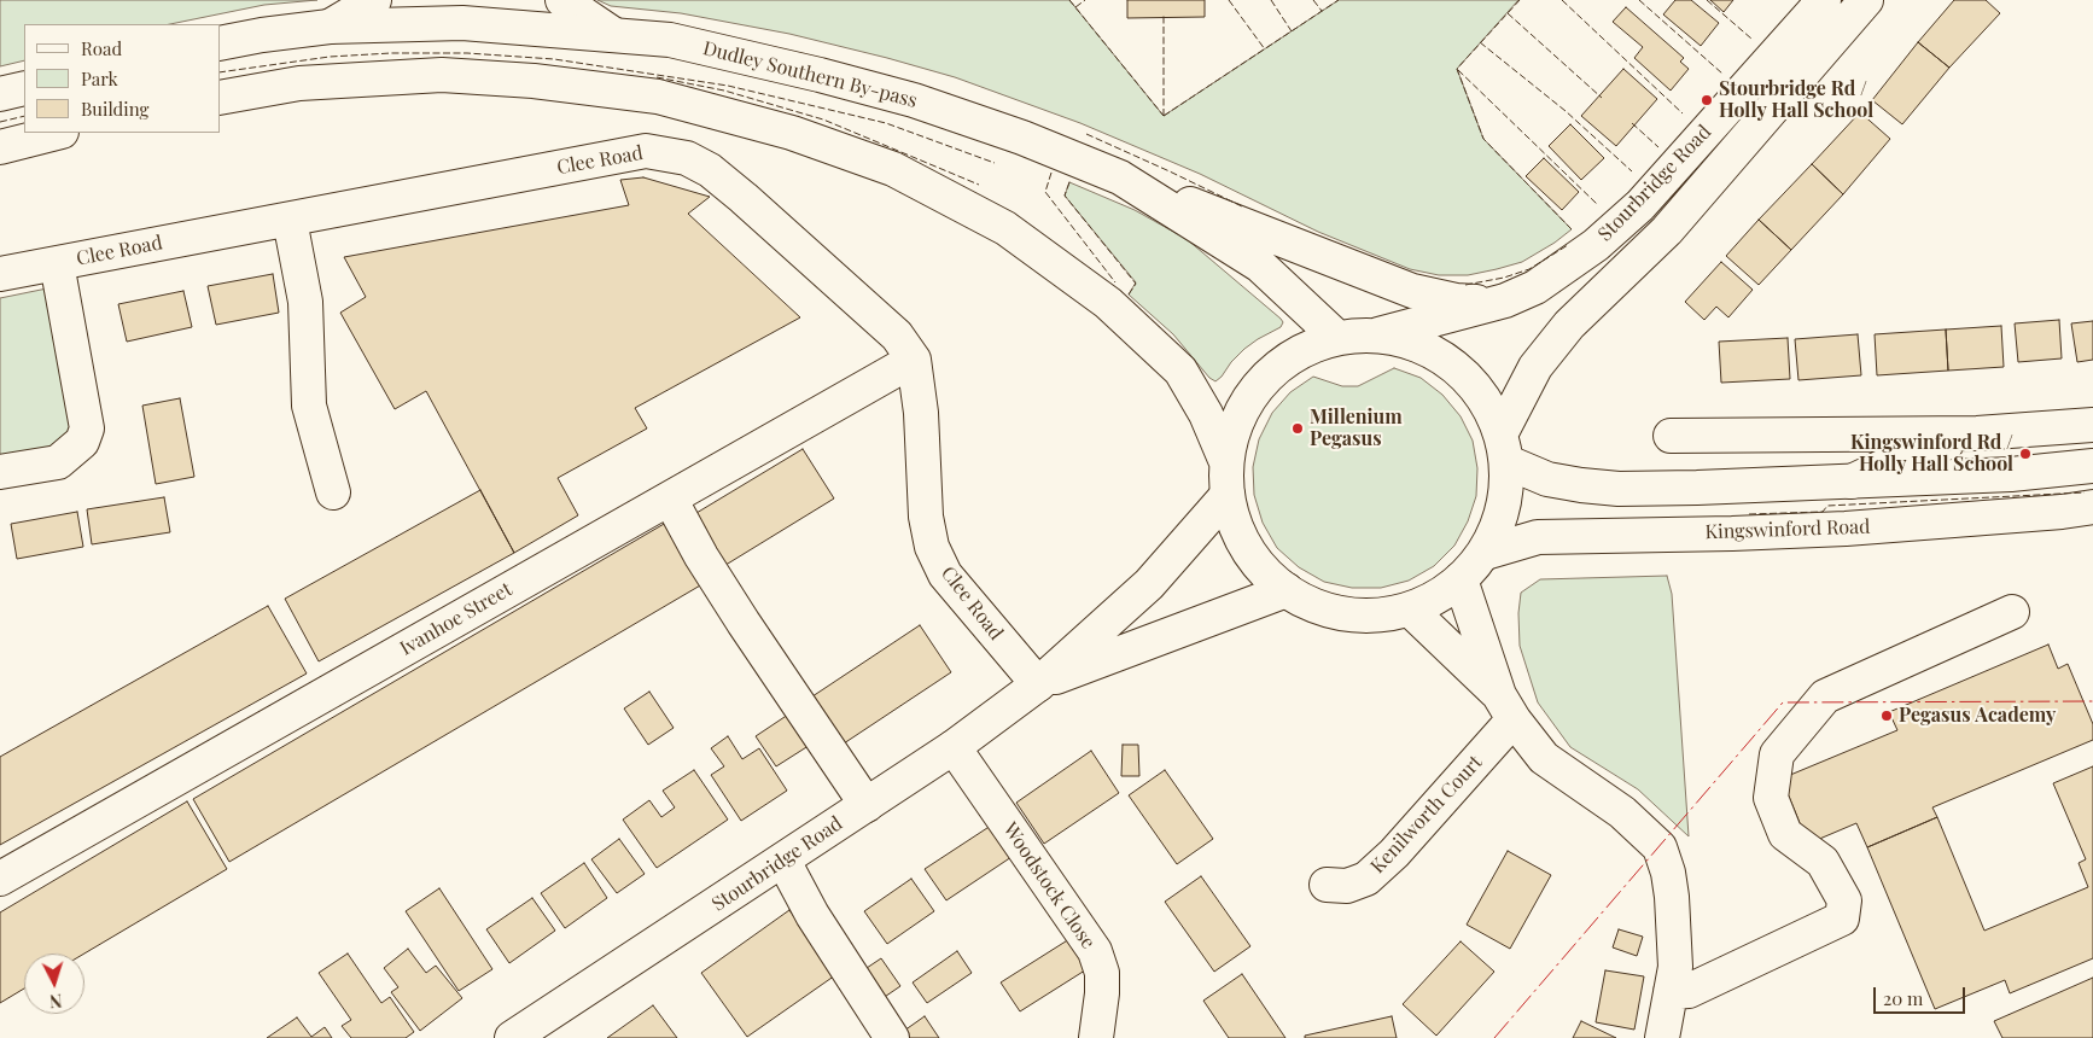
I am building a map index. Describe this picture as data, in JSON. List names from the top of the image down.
{
  "streets": {
    "main road": [
      "Dudley Southern By-pass",
      "Clee Road",
      "Stourbridge Road",
      "Kingswinford Road",
      "Ivanhoe Street",
      "Kenilworth Court",
      "Woodstock Close"
    ]
  },
  "crossings": [
    ["Clee Road", "Stourbridge Road"],
    ["Clee Road", "Ivanhoe Street"],
    ["Stourbridge Road", "Woodstock Close"]
  ],
  "places": [
    "Stourbridge Rd / Holly Hall School",
    "Millenium Pegasus",
    "Kingswinford Rd / Holly Hall School",
    "Pegasus Academy"
  ],
  "legend": ["Road", "Park", "Building"],
  "scale_bar": "20 m",
  "north": "bottom"
}
